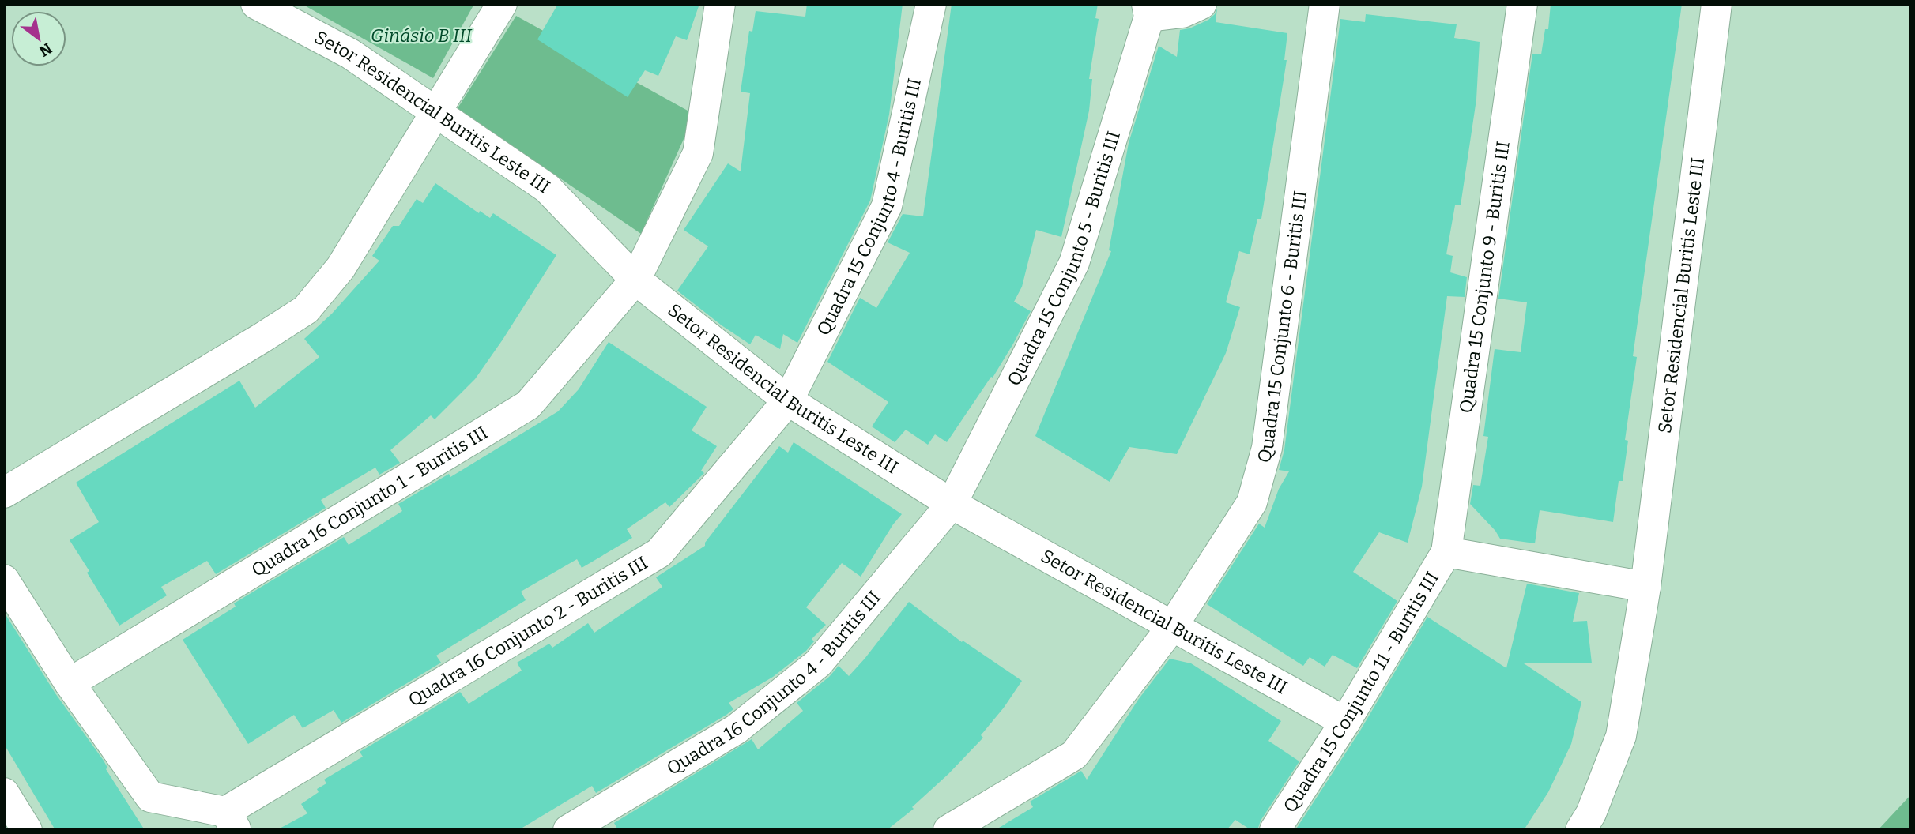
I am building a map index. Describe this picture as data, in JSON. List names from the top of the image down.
{
  "streets": {
    "street": [
      "Setor Residencial Buritis Leste III",
      "Quadra 15 Conjunto 4 - Buritis III",
      "Quadra 15 Conjunto 5 - Buritis III",
      "Quadra 15 Conjunto 9 - Buritis III",
      "Quadra 15 Conjunto 6 - Buritis III",
      "Quadra 16 Conjunto 1 - Buritis III",
      "Quadra 16 Conjunto 2 - Buritis III",
      "Quadra 16 Conjunto 4 - Buritis III",
      "Quadra 15 Conjunto 11 - Buritis III"
    ]
  },
  "crossings": [
    ["Setor Residencial Buritis Leste III", "Quadra 15 Conjunto 4 - Buritis III"],
    ["Setor Residencial Buritis Leste III", "Quadra 15 Conjunto 5 - Buritis III"],
    ["Setor Residencial Buritis Leste III", "Quadra 15 Conjunto 6 - Buritis III"],
    ["Setor Residencial Buritis Leste III", "Quadra 16 Conjunto 1 - Buritis III"],
    ["Setor Residencial Buritis Leste III", "Quadra 16 Conjunto 2 - Buritis III"],
    ["Setor Residencial Buritis Leste III", "Quadra 16 Conjunto 4 - Buritis III"],
    ["Setor Residencial Buritis Leste III", "Quadra 15 Conjunto 11 - Buritis III"],
    ["Quadra 15 Conjunto 4 - Buritis III", "Quadra 16 Conjunto 2 - Buritis III"],
    ["Quadra 15 Conjunto 5 - Buritis III", "Quadra 16 Conjunto 4 - Buritis III"],
    ["Quadra 15 Conjunto 9 - Buritis III", "Quadra 15 Conjunto 11 - Buritis III"]
  ],
  "parks": ["Ginásio B III"],
  "north": "bottom right"
}
